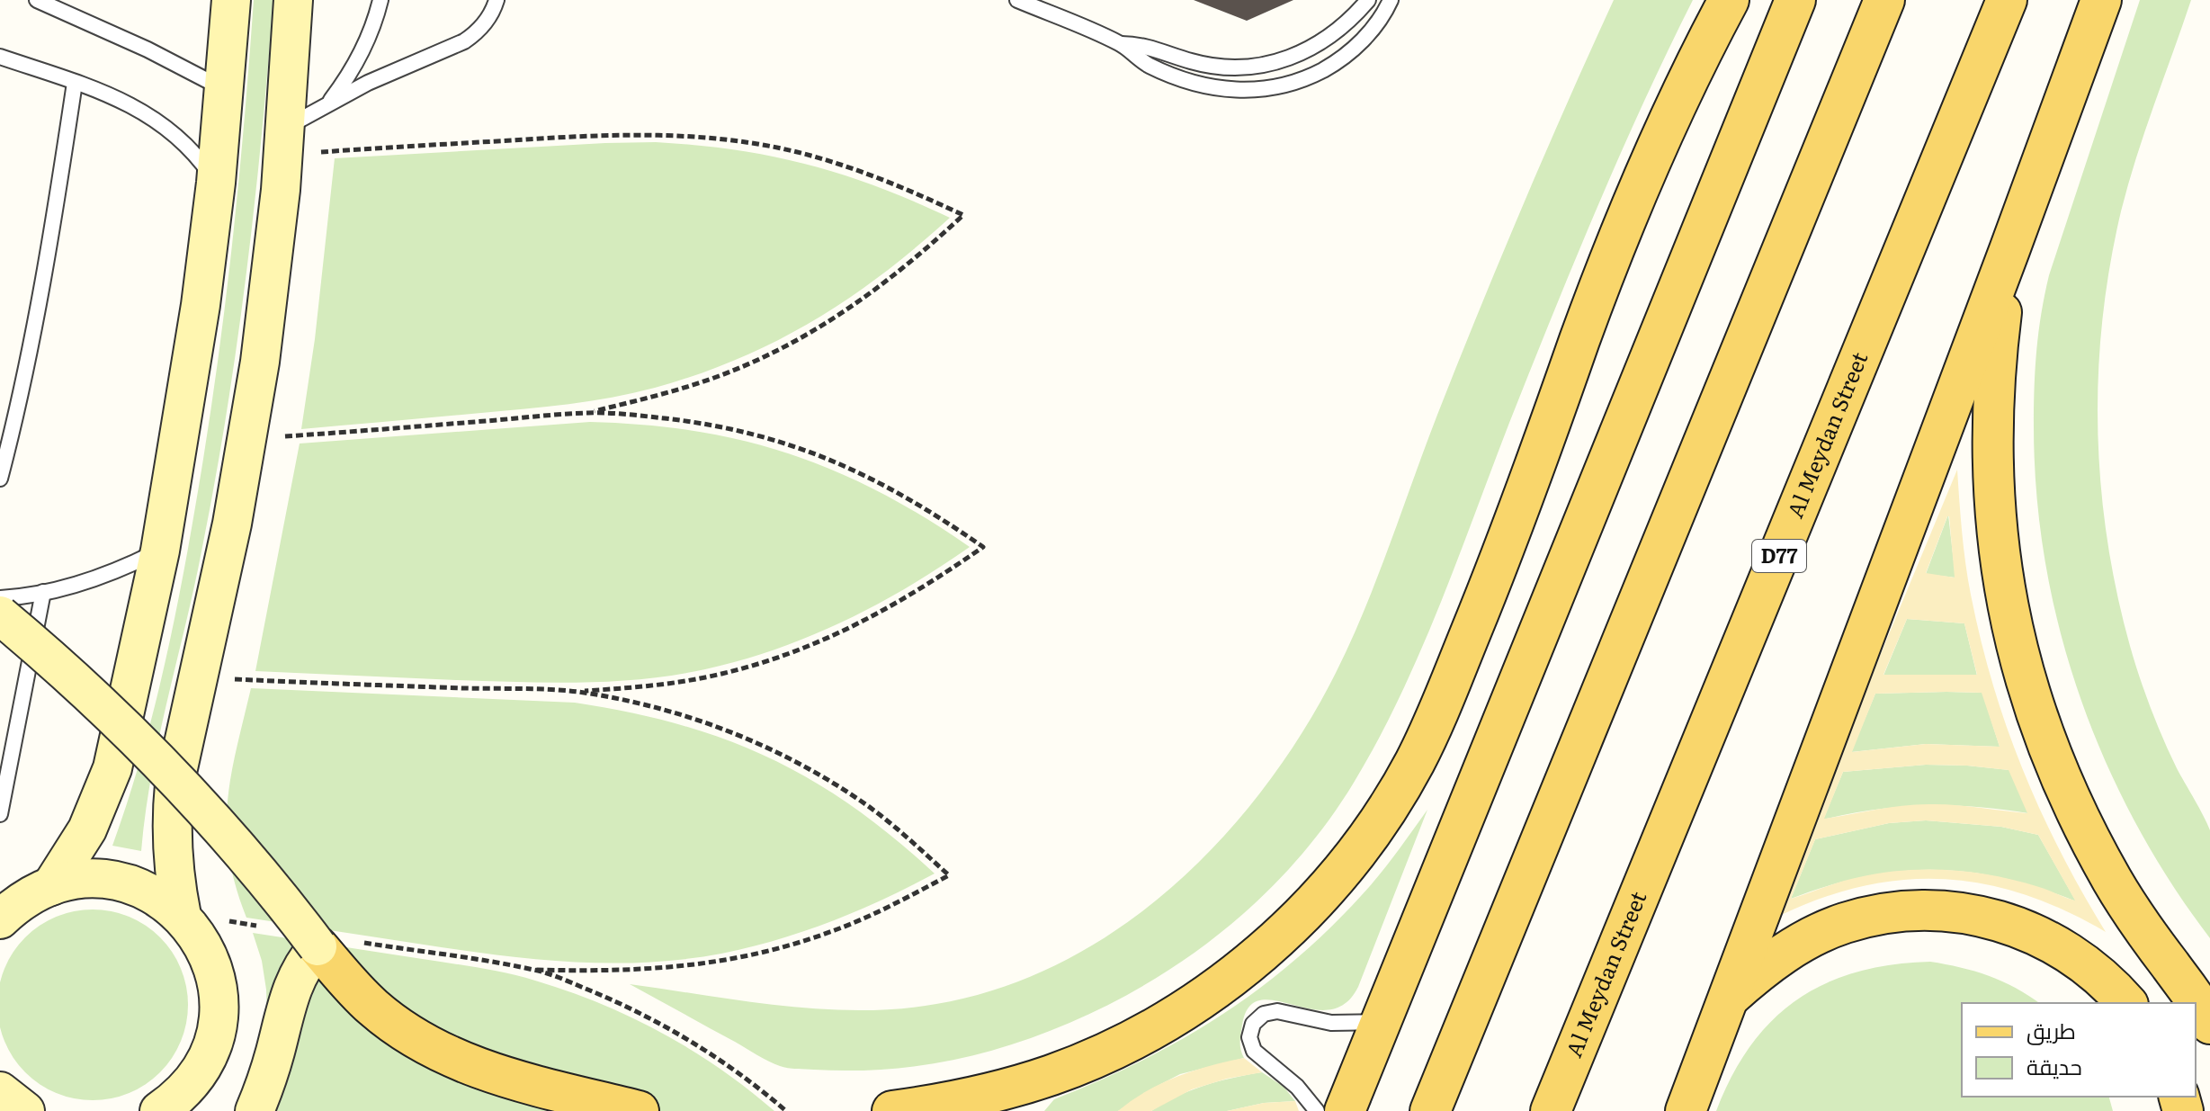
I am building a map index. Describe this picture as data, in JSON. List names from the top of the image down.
{
  "streets": {
    "main road": ["Al Meydan Street", "D77"]
  },
  "legend": ["طريق", "حديقة"]
}
